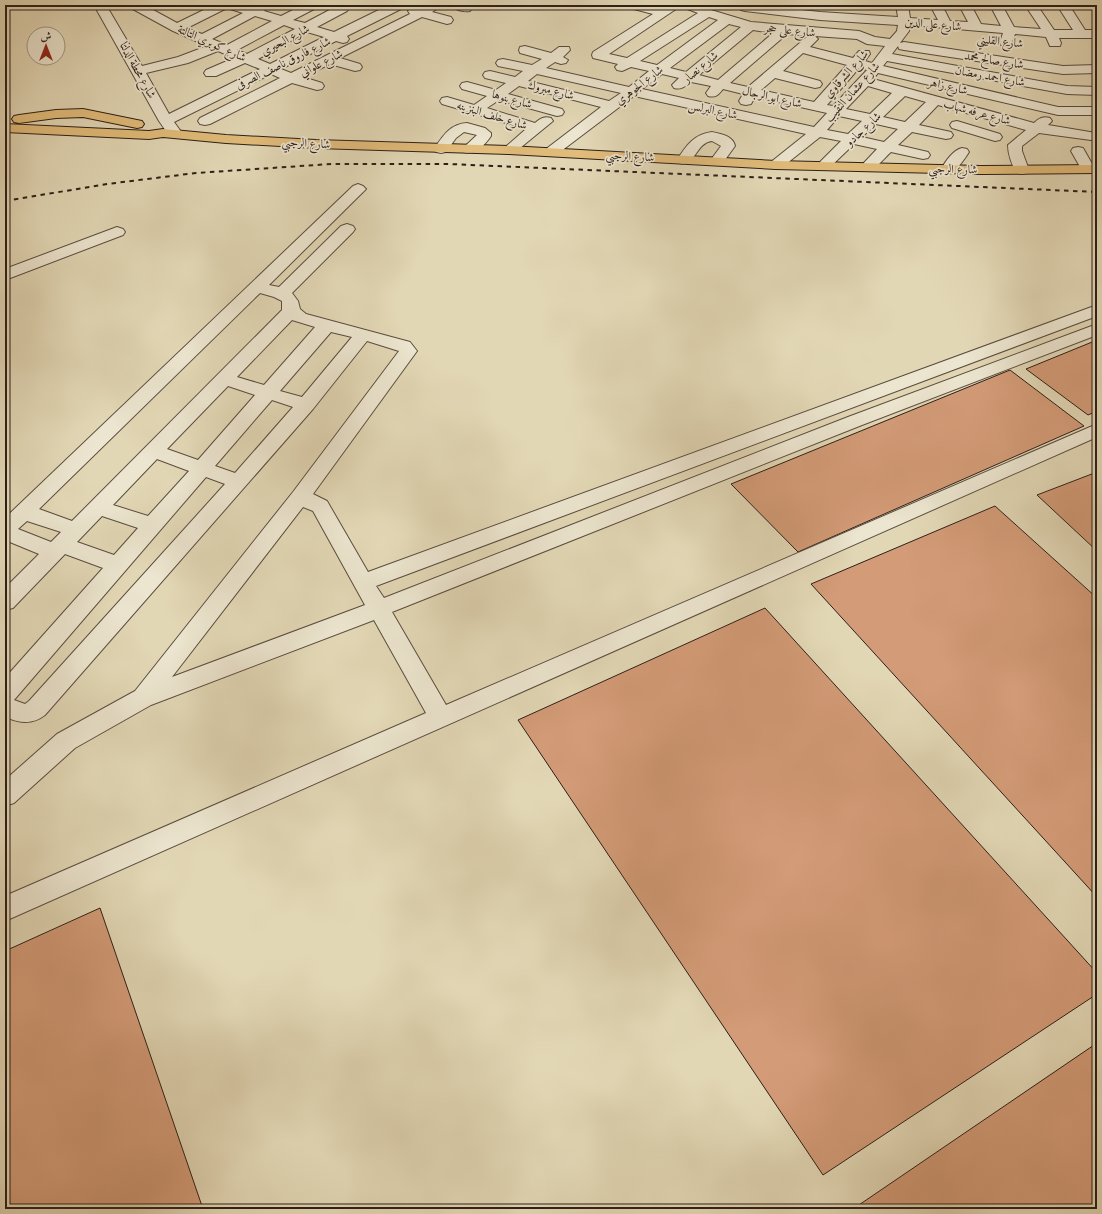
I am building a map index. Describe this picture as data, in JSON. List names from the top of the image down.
{
  "streets": {
    "main road": ["شارع الرجبي"],
    "street": [
      "شارع على الدين",
      "شارع على حجر",
      "شارع البحيري",
      "شارع القليني",
      "شارع كوبري التالتة",
      "شارع صالح محمد",
      "شارع فاروق ناصف الصرفى",
      "شارع علواني",
      "شارع نصار",
      "شارع محطة الدلتا",
      "شارع الشرقاوي",
      "شارع احمد رمضان",
      "شارع الجوهري",
      "شارع زاهر",
      "شارع مبروك",
      "شارع عثمان النقيب",
      "شارع ابو الرجال",
      "شارع بنوها",
      "شارع البرلس",
      "شارع عرفه شهاب",
      "شارع خلف البنزينه",
      "شارع جادو"
    ]
  },
  "crossings": [
    ["شارع على الدين", "شارع القليني"],
    ["شارع على الدين", "شارع صالح محمد"],
    ["شارع على الدين", "شارع عثمان النقيب"],
    ["شارع على حجر", "شارع صالح محمد"],
    ["شارع على حجر", "شارع نصار"],
    ["شارع على حجر", "شارع الشرقاوي"],
    ["شارع على حجر", "شارع الجوهري"],
    ["شارع على حجر", "شارع عثمان النقيب"],
    ["شارع البحيري", "شارع كوبري التالتة"],
    ["شارع القليني", "شارع صالح محمد"],
    ["شارع القليني", "شارع عثمان النقيب"],
    ["شارع كوبري التالتة", "شارع فاروق ناصف الصرفى"],
    ["شارع كوبري التالتة", "شارع علواني"],
    ["شارع صالح محمد", "شارع عثمان النقيب"],
    ["شارع فاروق ناصف الصرفى", "شارع محطة الدلتا"],
    ["شارع فاروق ناصف الصرفى", "شارع الرجبي"],
    ["شارع نصار", "شارع ابو الرجال"],
    ["شارع نصار", "شارع البرلس"],
    ["شارع محطة الدلتا", "شارع الرجبي"],
    ["شارع الشرقاوي", "شارع زاهر"],
    ["شارع الشرقاوي", "شارع ابو الرجال"],
    ["شارع احمد رمضان", "شارع عثمان النقيب"],
    ["شارع الجوهري", "شارع مبروك"],
    ["شارع الجوهري", "شارع ابو الرجال"],
    ["شارع الجوهري", "شارع البرلس"],
    ["شارع الجوهري", "شارع الرجبي"],
    ["شارع زاهر", "شارع عثمان النقيب"],
    ["شارع عثمان النقيب", "شارع ابو الرجال"],
    ["شارع عثمان النقيب", "شارع البرلس"],
    ["شارع عثمان النقيب", "شارع عرفه شهاب"],
    ["شارع عثمان النقيب", "شارع الرجبي"],
    ["شارع ابو الرجال", "شارع جادو"],
    ["شارع البرلس", "شارع جادو"],
    ["شارع عرفه شهاب", "شارع جادو"],
    ["شارع جادو", "شارع الرجبي"]
  ],
  "north": "top"
}
